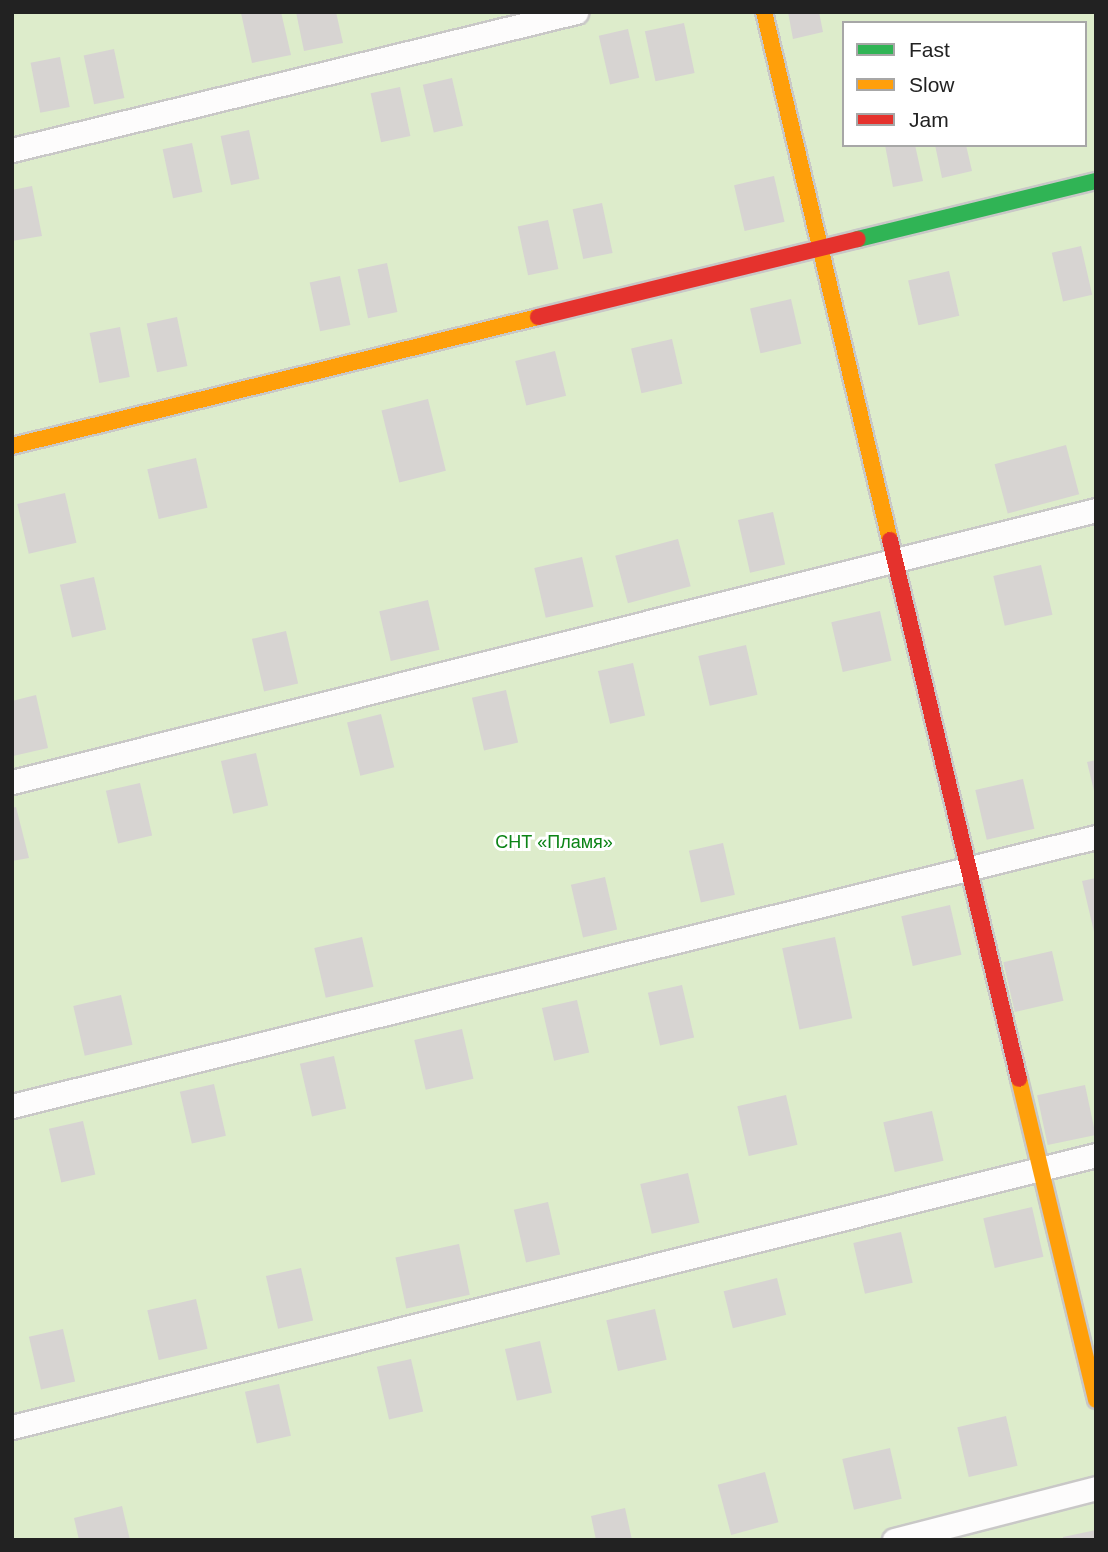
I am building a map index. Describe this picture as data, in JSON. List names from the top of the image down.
{
  "parks": ["СНТ «Пламя»"],
  "legend": ["Fast", "Slow", "Jam"]
}
